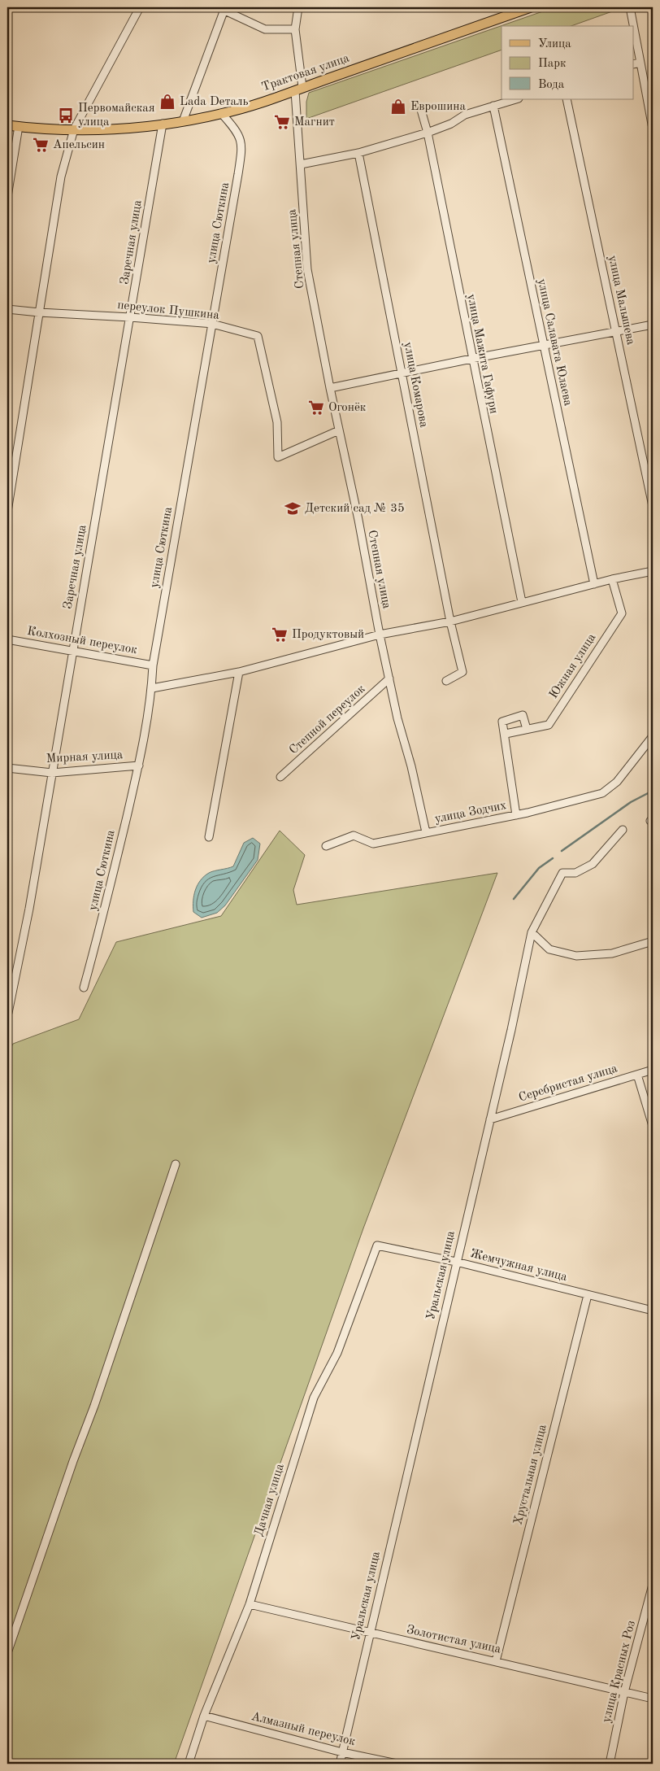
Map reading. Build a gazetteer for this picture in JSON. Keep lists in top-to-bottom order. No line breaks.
{"streets":{"main road":["Трактовая улица"],"street":["улица Сюткина","Заречная улица","Степная улица","улица Малышева","переулок Пушкина","улица Салавата Юлаева","улица Мажита Гафури","улица Комарова","Колхозный переулок","Южная улица","Степной переулок","Мирная улица","улица Зодчих","Серебристая улица","Жемчужная улица","Уральская улица","Хрустальная улица","Дачная улица","Золотистая улица","улица Красных Роз","Алмазный переулок"]},"crossings":[["Трактовая улица","улица Сюткина"],["Трактовая улица","Заречная улица"],["Трактовая улица","Степная улица"],["улица Сюткина","переулок Пушкина"],["улица Сюткина","Колхозный переулок"],["улица Сюткина","Мирная улица"],["Заречная улица","переулок Пушкина"],["Заречная улица","Колхозный переулок"],["Заречная улица","Мирная улица"],["Степная улица","переулок Пушкина"],["Степная улица","Степной переулок"],["Степная улица","улица Зодчих"],["Серебристая улица","Уральская улица"],["Жемчужная улица","Уральская улица"],["Жемчужная улица","Хрустальная улица"],["Жемчужная улица","Дачная улица"],["Уральская улица","Золотистая улица"],["Уральская улица","Алмазный переулок"],["Хрустальная улица","Золотистая улица"],["Дачная улица","Золотистая улица"],["Дачная улица","Алмазный переулок"],["Золотистая улица","улица Красных Роз"]],"places":{"shop":["Lada Dеталь","Еврошина"],"bus stop":["Первомайская улица"],"supermarket":["Магнит","Апельсин","Огонёк","Продуктовый"],"school or university":["Детский сад № 35"]},"legend":["Улица","Парк","Вода"]}
